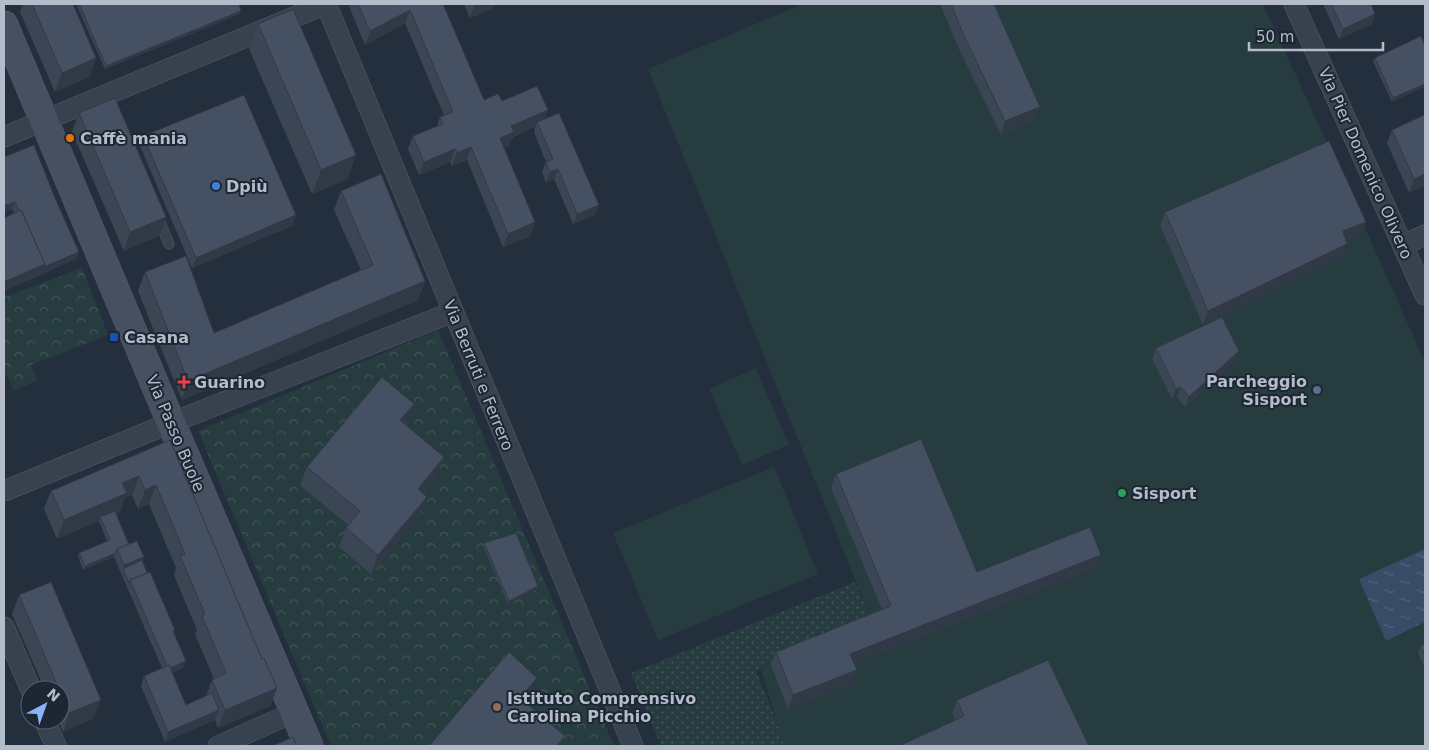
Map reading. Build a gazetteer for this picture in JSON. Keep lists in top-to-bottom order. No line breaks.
{"streets":{"street":["Via Pier Domenico Olivero","Via Berruti e Ferrero","Via Passo Buole"]},"places":{"other":["Caffè mania","Dpiù","Parcheggio Sisport","Sisport","Istituto Comprensivo Carolina Picchio"],"transit":["Casana"],"health":["Guarino"]},"scale_bar":"50 m","north":"top right"}
